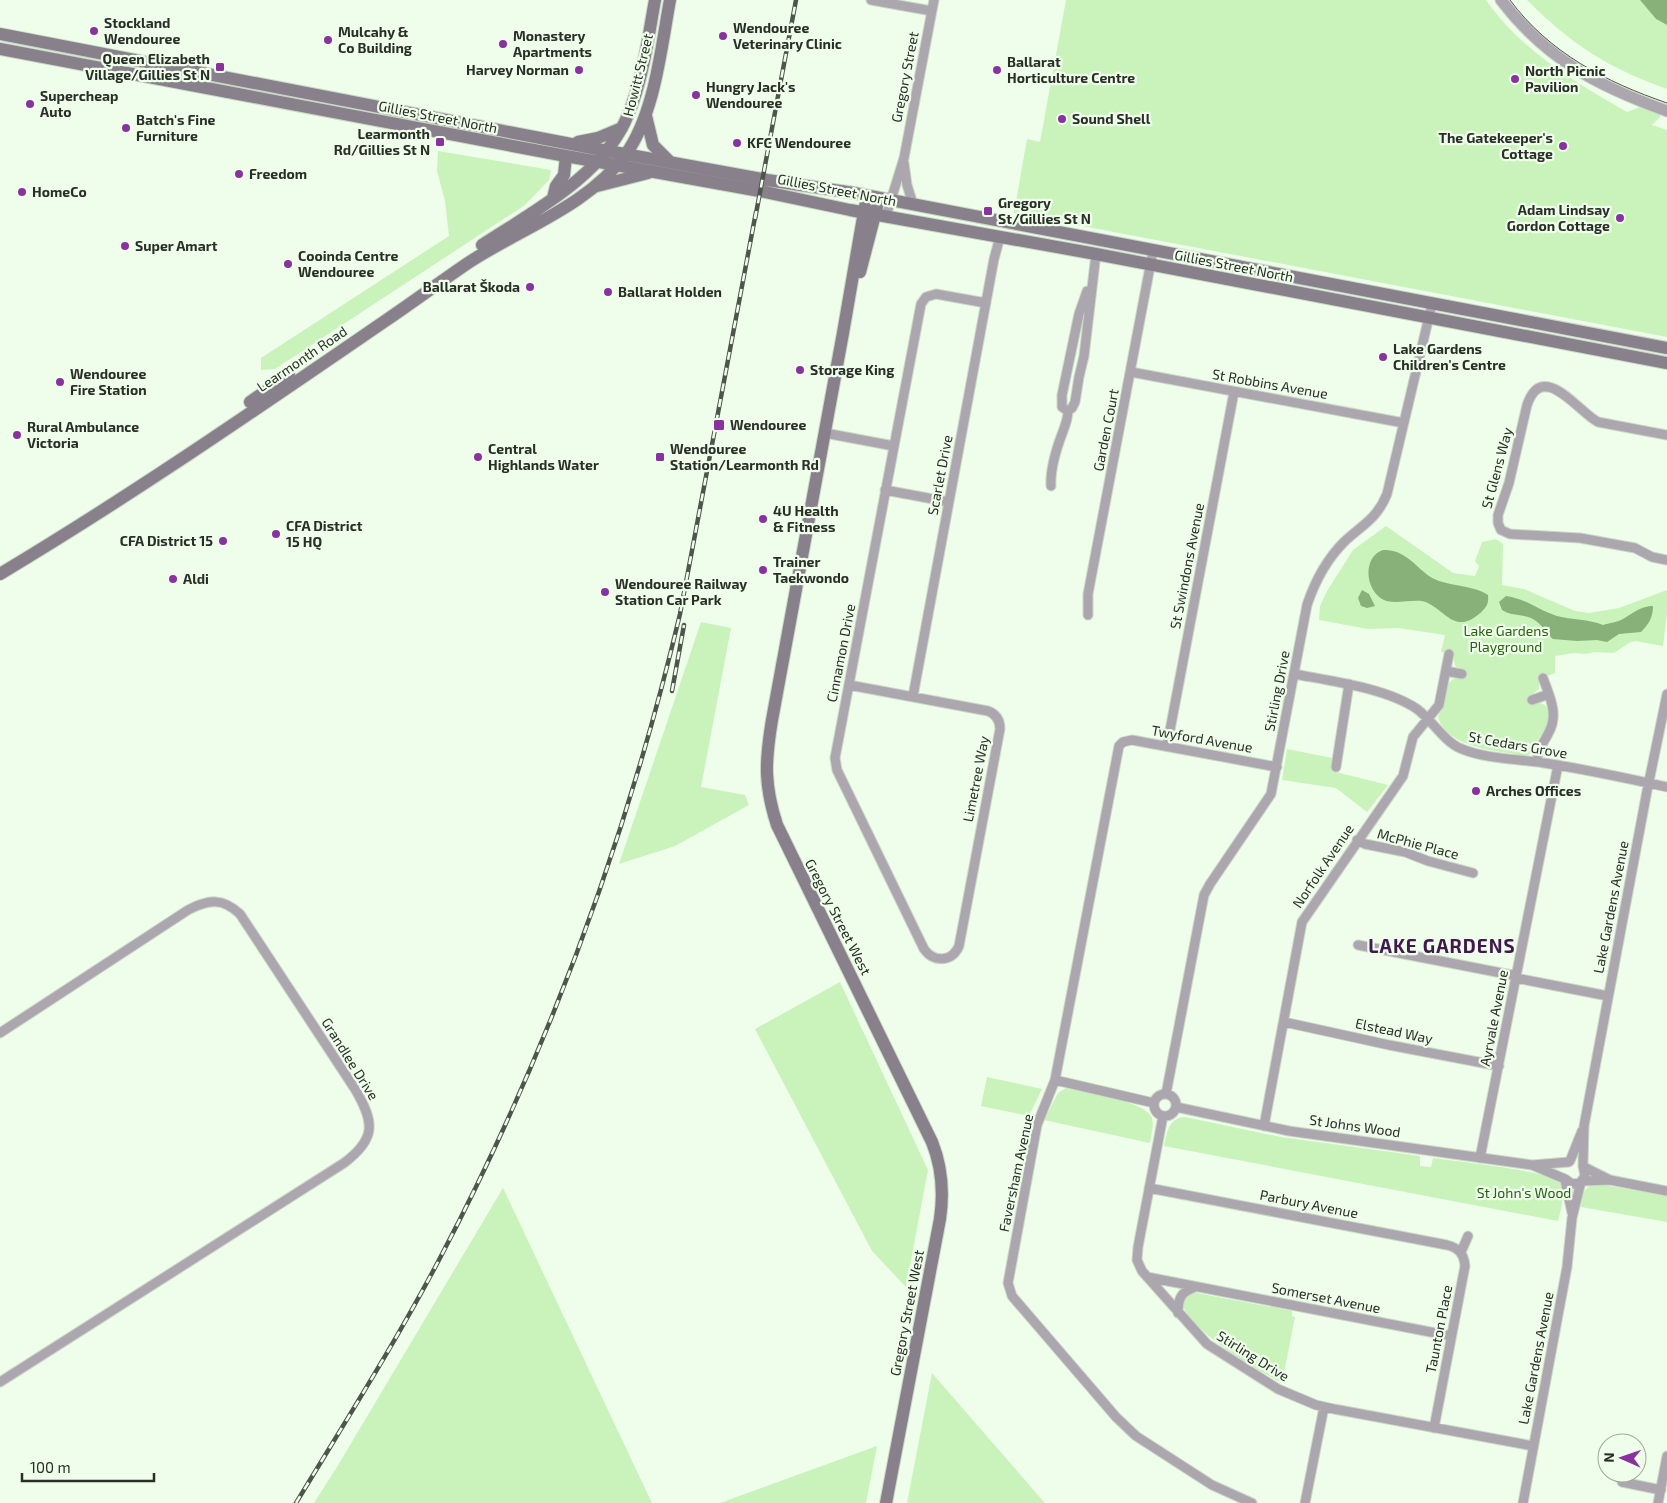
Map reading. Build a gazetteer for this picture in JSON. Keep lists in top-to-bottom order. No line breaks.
{"streets":{"main road":["Howitt Street","Gillies Street North","Learmonth Road","Gregory Street West"],"street":["Gregory Street","St Robbins Avenue","Garden Court","St Glens Way","Scarlet Drive","St Swindons Avenue","Cinnamon Drive","Stirling Drive","Twyford Avenue","St Cedars Grove","Limetree Way","McPhie Place","Norfolk Avenue","Lake Gardens Avenue","Ayrvale Avenue","Elstead Way","Grandlee Drive","St Johns Wood","Faversham Avenue","Parbury Avenue","Somerset Avenue","Taunton Place"]},"crossings":[["Howitt Street","Gillies Street North"],["Howitt Street","Learmonth Road"],["Gregory Street","Gillies Street North"],["Gregory Street","Gregory Street West"],["Gillies Street North","Learmonth Road"],["Gillies Street North","Garden Court"],["Gillies Street North","Scarlet Drive"],["Gillies Street North","Stirling Drive"],["Gillies Street North","Gregory Street West"],["St Robbins Avenue","Garden Court"],["St Robbins Avenue","St Swindons Avenue"],["St Robbins Avenue","Stirling Drive"],["Scarlet Drive","Cinnamon Drive"],["Scarlet Drive","Limetree Way"],["St Swindons Avenue","Twyford Avenue"],["Cinnamon Drive","Limetree Way"],["Stirling Drive","Twyford Avenue"],["Stirling Drive","St Cedars Grove"],["Stirling Drive","Lake Gardens Avenue"],["Stirling Drive","St Johns Wood"],["Stirling Drive","Parbury Avenue"],["Stirling Drive","Somerset Avenue"],["Stirling Drive","Taunton Place"],["Twyford Avenue","Faversham Avenue"],["St Cedars Grove","Norfolk Avenue"],["St Cedars Grove","Lake Gardens Avenue"],["St Cedars Grove","Ayrvale Avenue"],["McPhie Place","Norfolk Avenue"],["Norfolk Avenue","Elstead Way"],["Norfolk Avenue","St Johns Wood"],["Lake Gardens Avenue","St Johns Wood"],["Ayrvale Avenue","Elstead Way"],["Ayrvale Avenue","St Johns Wood"],["Parbury Avenue","Taunton Place"],["Somerset Avenue","Taunton Place"]],"districts":["LAKE GARDENS"],"parks":["Lake Gardens Playground","St John's Wood"],"places":{"other":["Stockland Wendouree","Wendouree Veterinary Clinic","Mulcahy & Co Building","Monastery Apartments","Harvey Norman","Ballarat Horticulture Centre","North Picnic Pavilion","Hungry Jack's Wendouree","Supercheap Auto","Sound Shell","Batch's Fine Furniture","KFC Wendouree","The Gatekeeper's Cottage","Freedom","HomeCo","Adam Lindsay Gordon Cottage","Super Amart","Cooinda Centre Wendouree","Ballarat Škoda","Ballarat Holden","Lake Gardens Children's Centre","Storage King","Wendouree Fire Station","Rural Ambulance Victoria","Central Highlands Water","4U Health & Fitness","CFA District 15 HQ","CFA District 15","Trainer Taekwondo","Aldi","Wendouree Railway Station Car Park","Arches Offices"],"transit":["Queen Elizabeth Village/Gillies St N","Learmonth Rd/Gillies St N","Gregory St/Gillies St N","Wendouree","Wendouree Station/Learmonth Rd"]},"scale_bar":"100 m","north":"left"}
